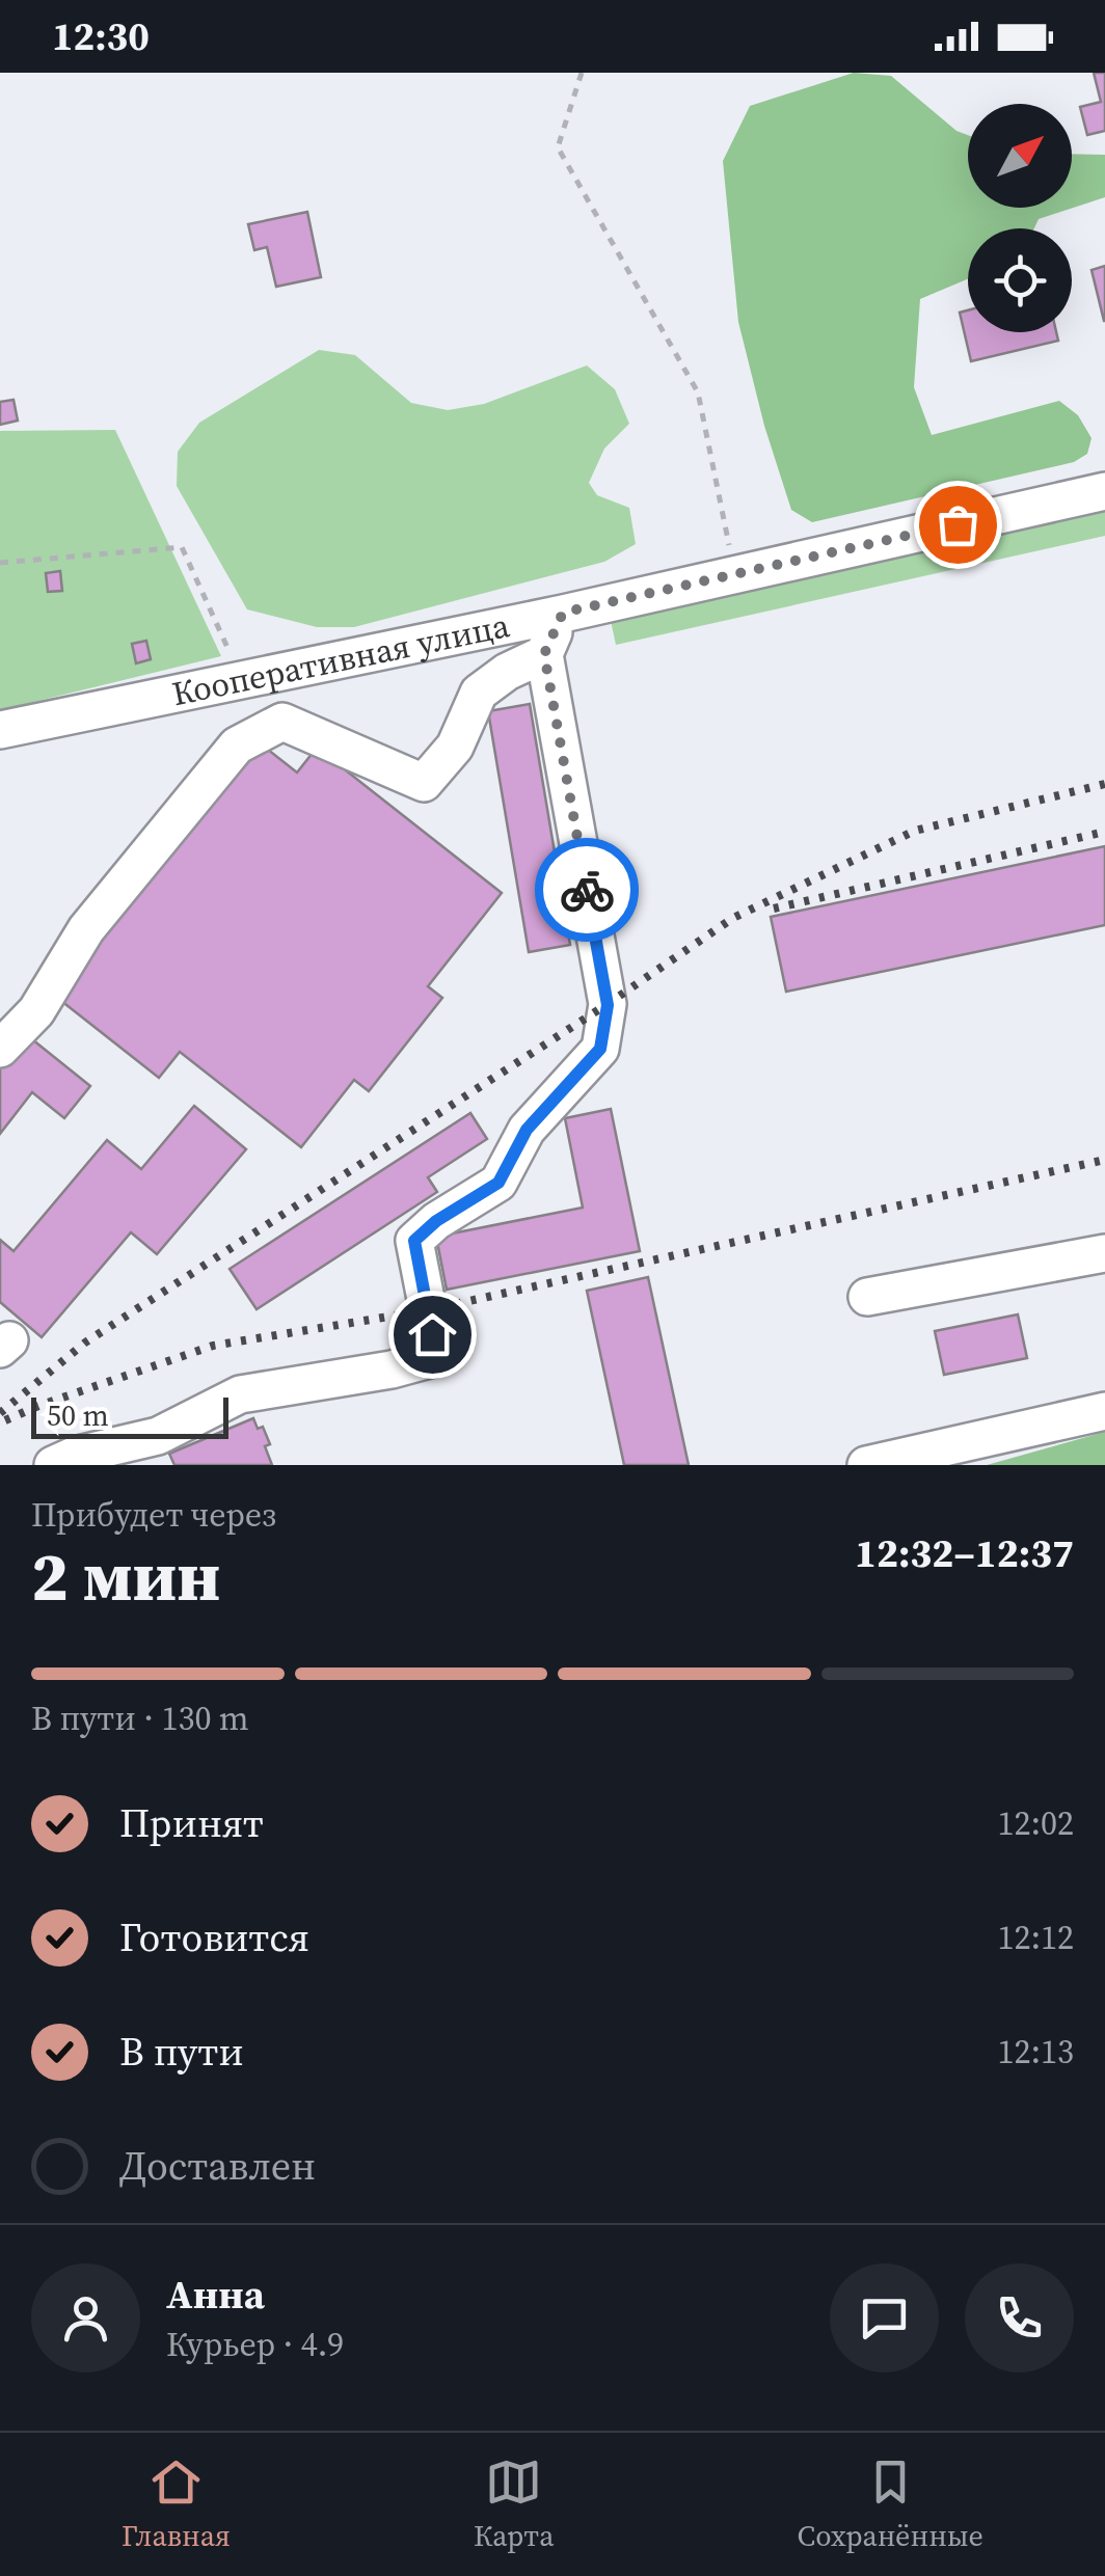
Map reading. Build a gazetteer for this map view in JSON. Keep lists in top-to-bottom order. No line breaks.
{"streets":{"street":["Кооперативная улица"]},"scale_bar":"50 m","north":"top right","page":{"status":"12:30","scale":"50 m","heading":["2 мин","Прибудет через","12:32–12:37"],"panel":["Анна","Курьер · 4.9"],"bar":"В пути · 130 m","list":[["Принят","12:02"],["Готовится","12:12"],["В пути","12:13"],"Доставлен"],"tabs":["Главная","Карта","Сохранённые"]}}
